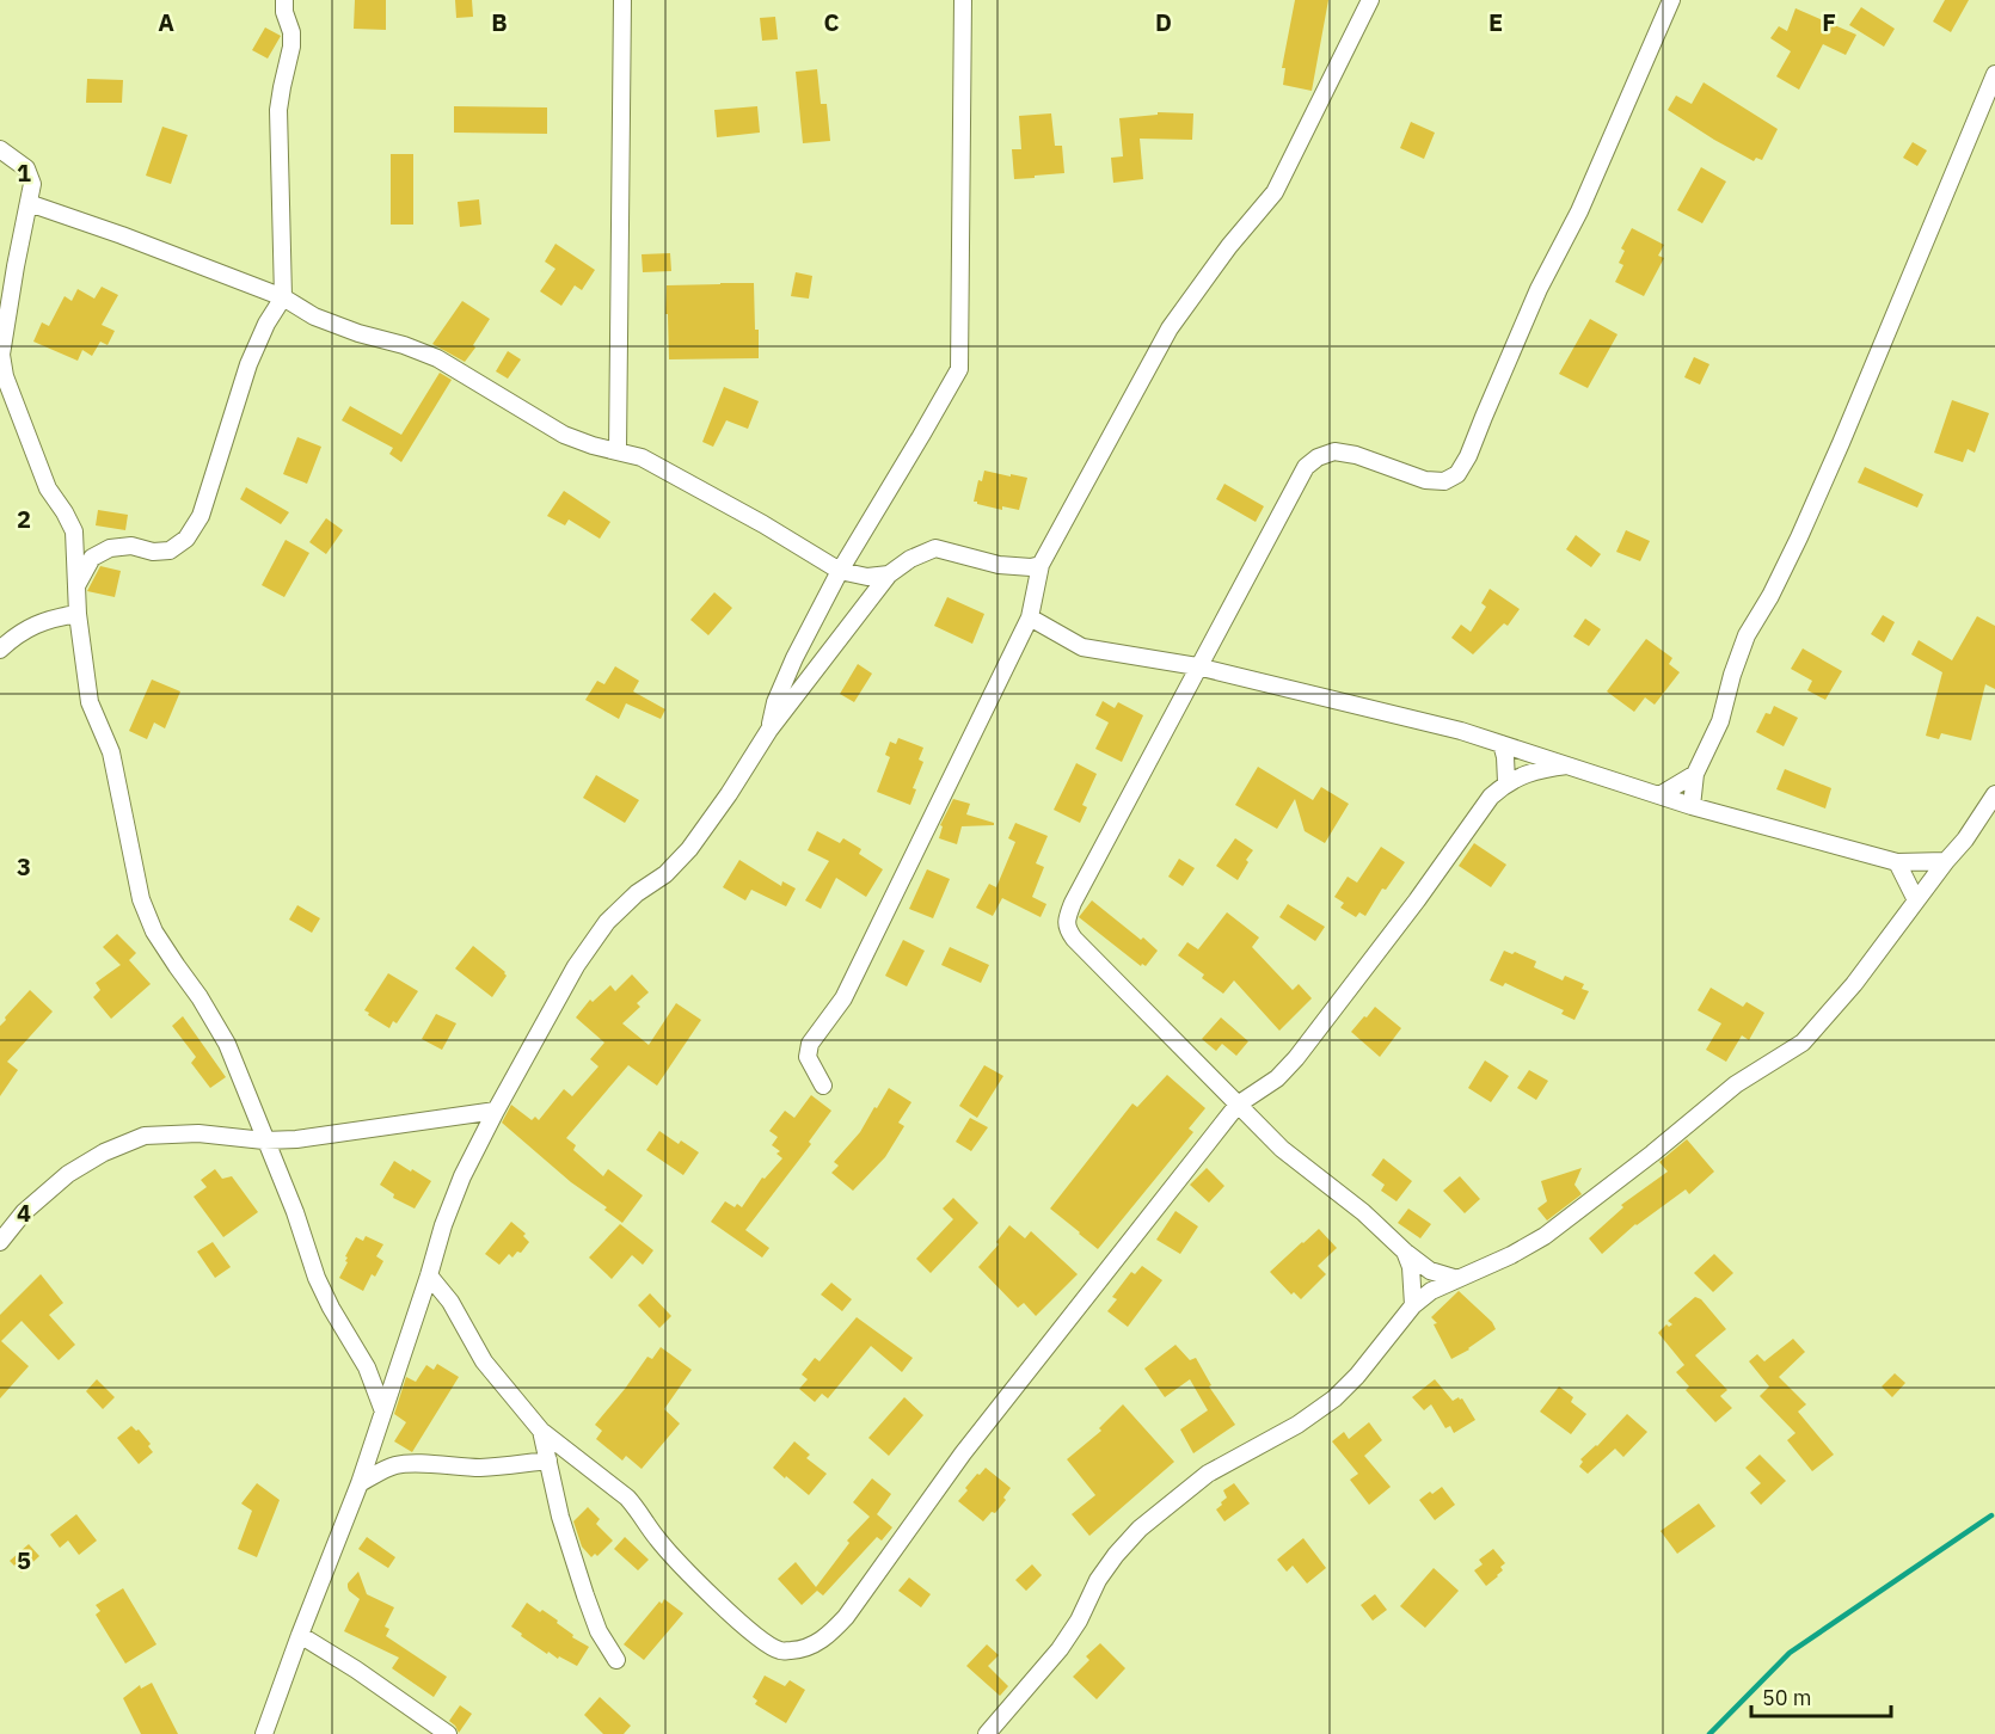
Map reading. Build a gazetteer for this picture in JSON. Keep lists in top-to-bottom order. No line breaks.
{"scale_bar":"50 m","grid":{"columns":["A","B","C","D","E","F"],"rows":["1","2","3","4","5"]}}
